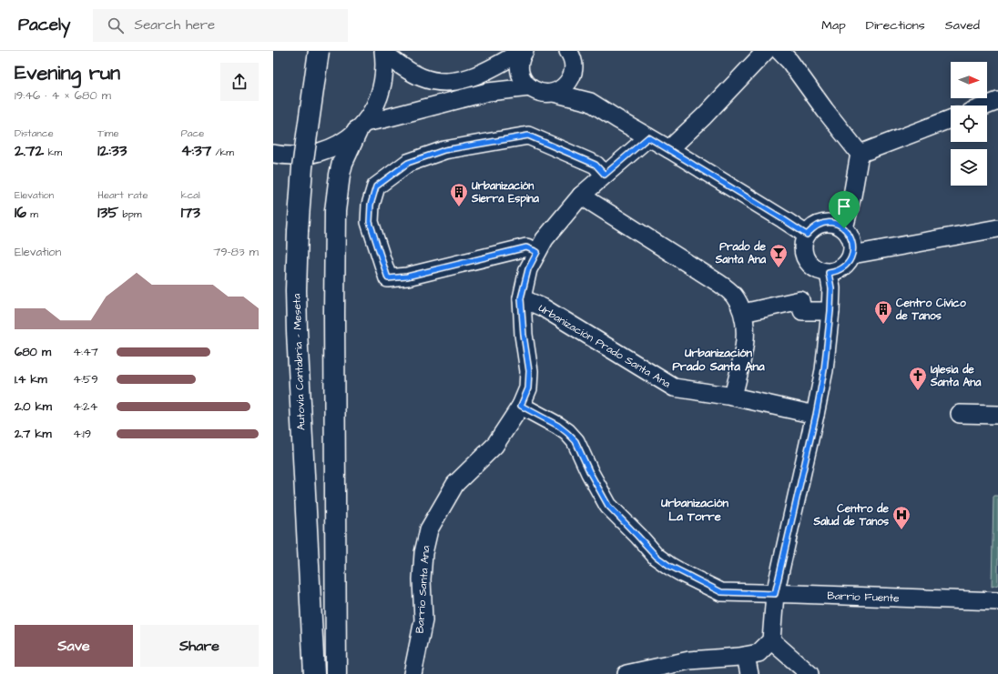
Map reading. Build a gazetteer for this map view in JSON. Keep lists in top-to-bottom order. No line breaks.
{"streets":{"highway":["Autovía Cantabria - Meseta"],"street":["Urbanización Prado Santa Ana","Barrio Santa Ana","Barrio Fuente"]},"crossings":[["Urbanización Prado Santa Ana","Barrio Santa Ana"],["Barrio Santa Ana","Barrio Fuente"]],"districts":["Urbanización Prado Santa Ana","Urbanización La Torre"],"places":{"building":["Urbanización Sierra Espina","Centro Cívico de Tanos"],"bar":["Prado de Santa Ana"],"church":["Iglesia de Santa Ana"],"hospital":["Centro de Salud de Tanos"]},"north":"right","page":{"header":"Pacely","search":"Search here","nav":["Map","Directions","Saved"],"heading":["Evening run","19:46 · 4 × 680 m"],"stats":[["Distance","2.72 km"],["Time","12:33"],["Pace","4:37 /km"],["Elevation","16 m"],["Heart rate","135 bpm"],["kcal","173"]],"chart":["Elevation","79–83 m"],"list":[{"name":"680 m","note":"4:47"},{"name":"1.4 km","note":"4:59"},{"name":"2.0 km","note":"4:24"},{"name":"2.7 km","note":"4:19"}],"buttons":["Save","Share"]}}
